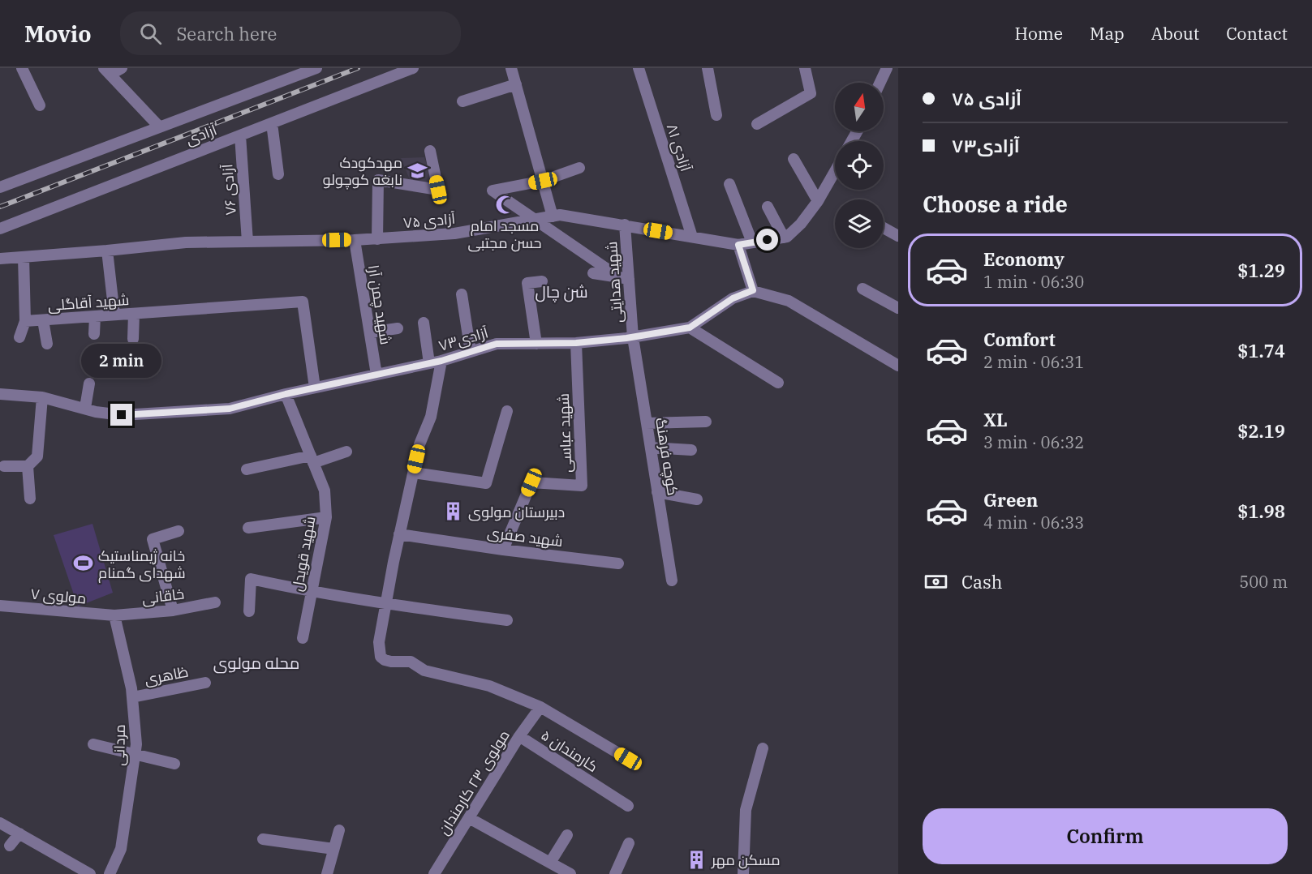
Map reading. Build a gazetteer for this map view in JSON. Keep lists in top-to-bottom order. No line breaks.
{"streets":{"street":["آزادی","آزادی ۸۱","آزادی ۷۶","آزادی ۷۵","شهید هدایتی","شهید آقاگلی","شهید چمن آرا","آزادی۷۳","شهید عباسی","کوچه فرهنگ","شهید صفری","شهید قویدل","مولوی ۷","خاقانی","ظاهری","مردانی","کارمندان ۵","مولوی ۲۳ کارمندان"]},"crossings":[["آزادی","آزادی ۷۶"],["آزادی ۸۱","آزادی ۷۵"],["آزادی ۷۶","آزادی ۷۵"],["آزادی ۷۵","شهید هدایتی"],["آزادی ۷۵","شهید چمن آرا"],["شهید هدایتی","آزادی۷۳"],["شهید هدایتی","کوچه فرهنگ"],["شهید آقاگلی","آزادی۷۳"],["شهید چمن آرا","آزادی۷۳"],["آزادی۷۳","شهید عباسی"],["آزادی۷۳","کوچه فرهنگ"],["آزادی۷۳","شهید قویدل"],["شهید عباسی","شهید صفری"],["مولوی ۷","خاقانی"],["مولوی ۷","مردانی"],["خاقانی","مردانی"],["ظاهری","مردانی"],["کارمندان ۵","مولوی ۲۳ کارمندان"]],"districts":["شن چال","محله مولوی"],"places":{"school or university":["مهدکودک نابغه کوچولو"],"mosque":["مسجد امام حسن مجتبی"],"building":["دبیرستان مولوی","مسکن مهر"],"sports":["خانه ژیمناستیک شهدای گمنام"]},"north":"top","page":{"header":"Movio","search":"Search here","nav":["Home","Map","About","Contact"],"banner":["آزادی ۷۵","آزادی۷۳"],"heading":"Choose a ride","list":[{"name":"Economy","note":"1 min · 06:30","value":"$1.29"},{"name":"Comfort","note":"2 min · 06:31","value":"$1.74"},{"name":"XL","note":"3 min · 06:32","value":"$2.19"},{"name":"Green","note":"4 min · 06:33","value":"$1.98"}],"bubble":"2 min","pay":["Cash","500 m"],"buttons":"Confirm"}}
